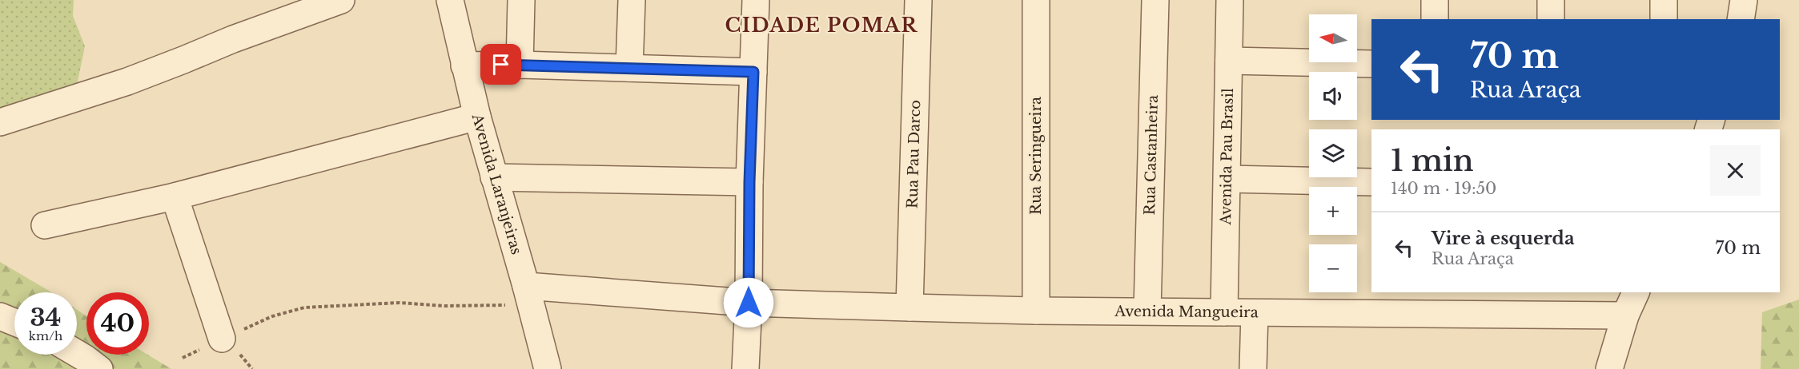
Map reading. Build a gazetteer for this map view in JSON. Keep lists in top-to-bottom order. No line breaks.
{"streets":{"street":["Rua Pau Darco","Rua Seringueira","Rua Castanheira","Avenida Pau Brasil","Avenida Laranjeiras","Avenida Mangueira"]},"crossings":[["Rua Pau Darco","Avenida Mangueira"],["Rua Seringueira","Avenida Mangueira"],["Rua Castanheira","Avenida Mangueira"],["Avenida Pau Brasil","Avenida Mangueira"],["Avenida Laranjeiras","Avenida Mangueira"]],"districts":["CIDADE POMAR"],"north":"left","page":{"map_buttons":["+","−"],"turn":["70 m","Rua Araça"],"heading":["1 min","140 m · 19:50"],"list":[{"name":"Vire à esquerda","note":"Rua Araça","value":"70 m"}],"speed":"34 km/h","limit":"40"}}
